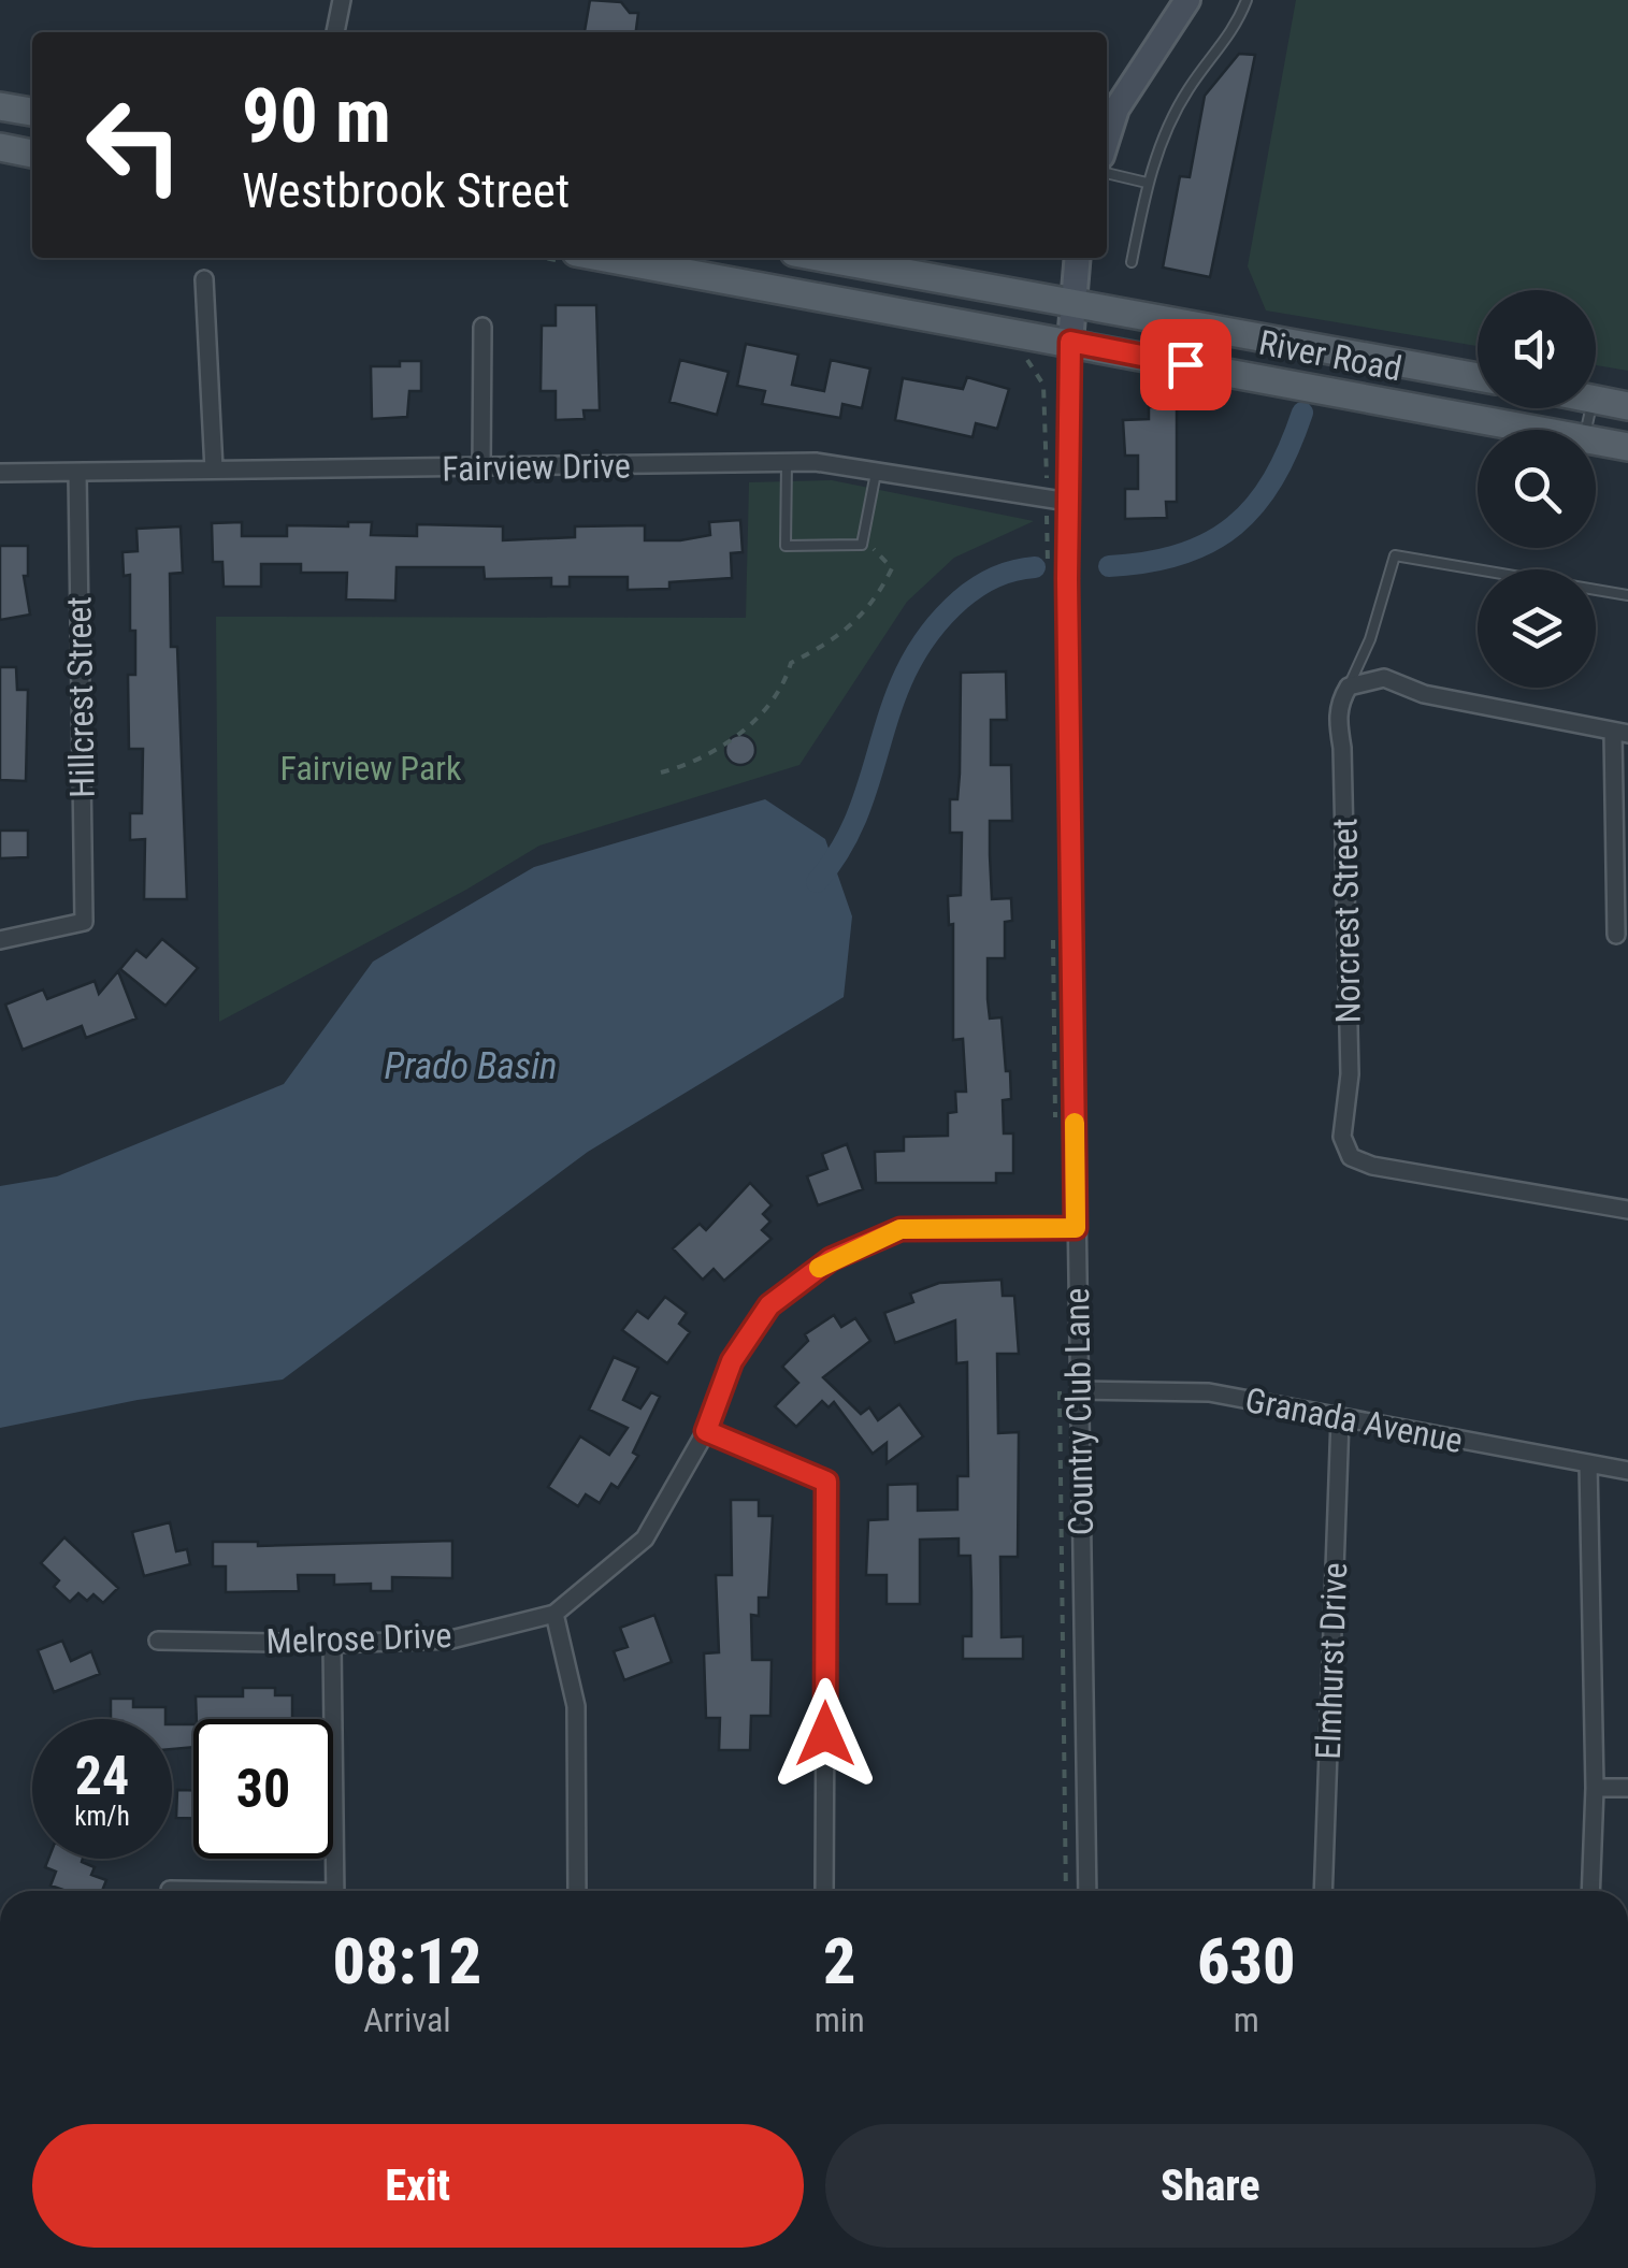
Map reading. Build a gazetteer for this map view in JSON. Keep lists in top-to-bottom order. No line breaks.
{"streets":{"main road":["River Road"],"street":["Fairview Drive","Hillcrest Street","Norcrest Street","Country Club Lane","Granada Avenue","Melrose Drive","Elmhurst Drive"]},"crossings":[["River Road","Country Club Lane"],["Fairview Drive","Hillcrest Street"],["Fairview Drive","Country Club Lane"],["Country Club Lane","Granada Avenue"],["Country Club Lane","Melrose Drive"],["Granada Avenue","Elmhurst Drive"]],"water":["Prado Basin"],"parks":["Fairview Park"],"page":{"turn":["90 m","Westbrook Street"],"speed":"24 km/h","limit":"30","eta":["08:12","Arrival","2","min","630","m"],"buttons":["Exit","Share"]}}
